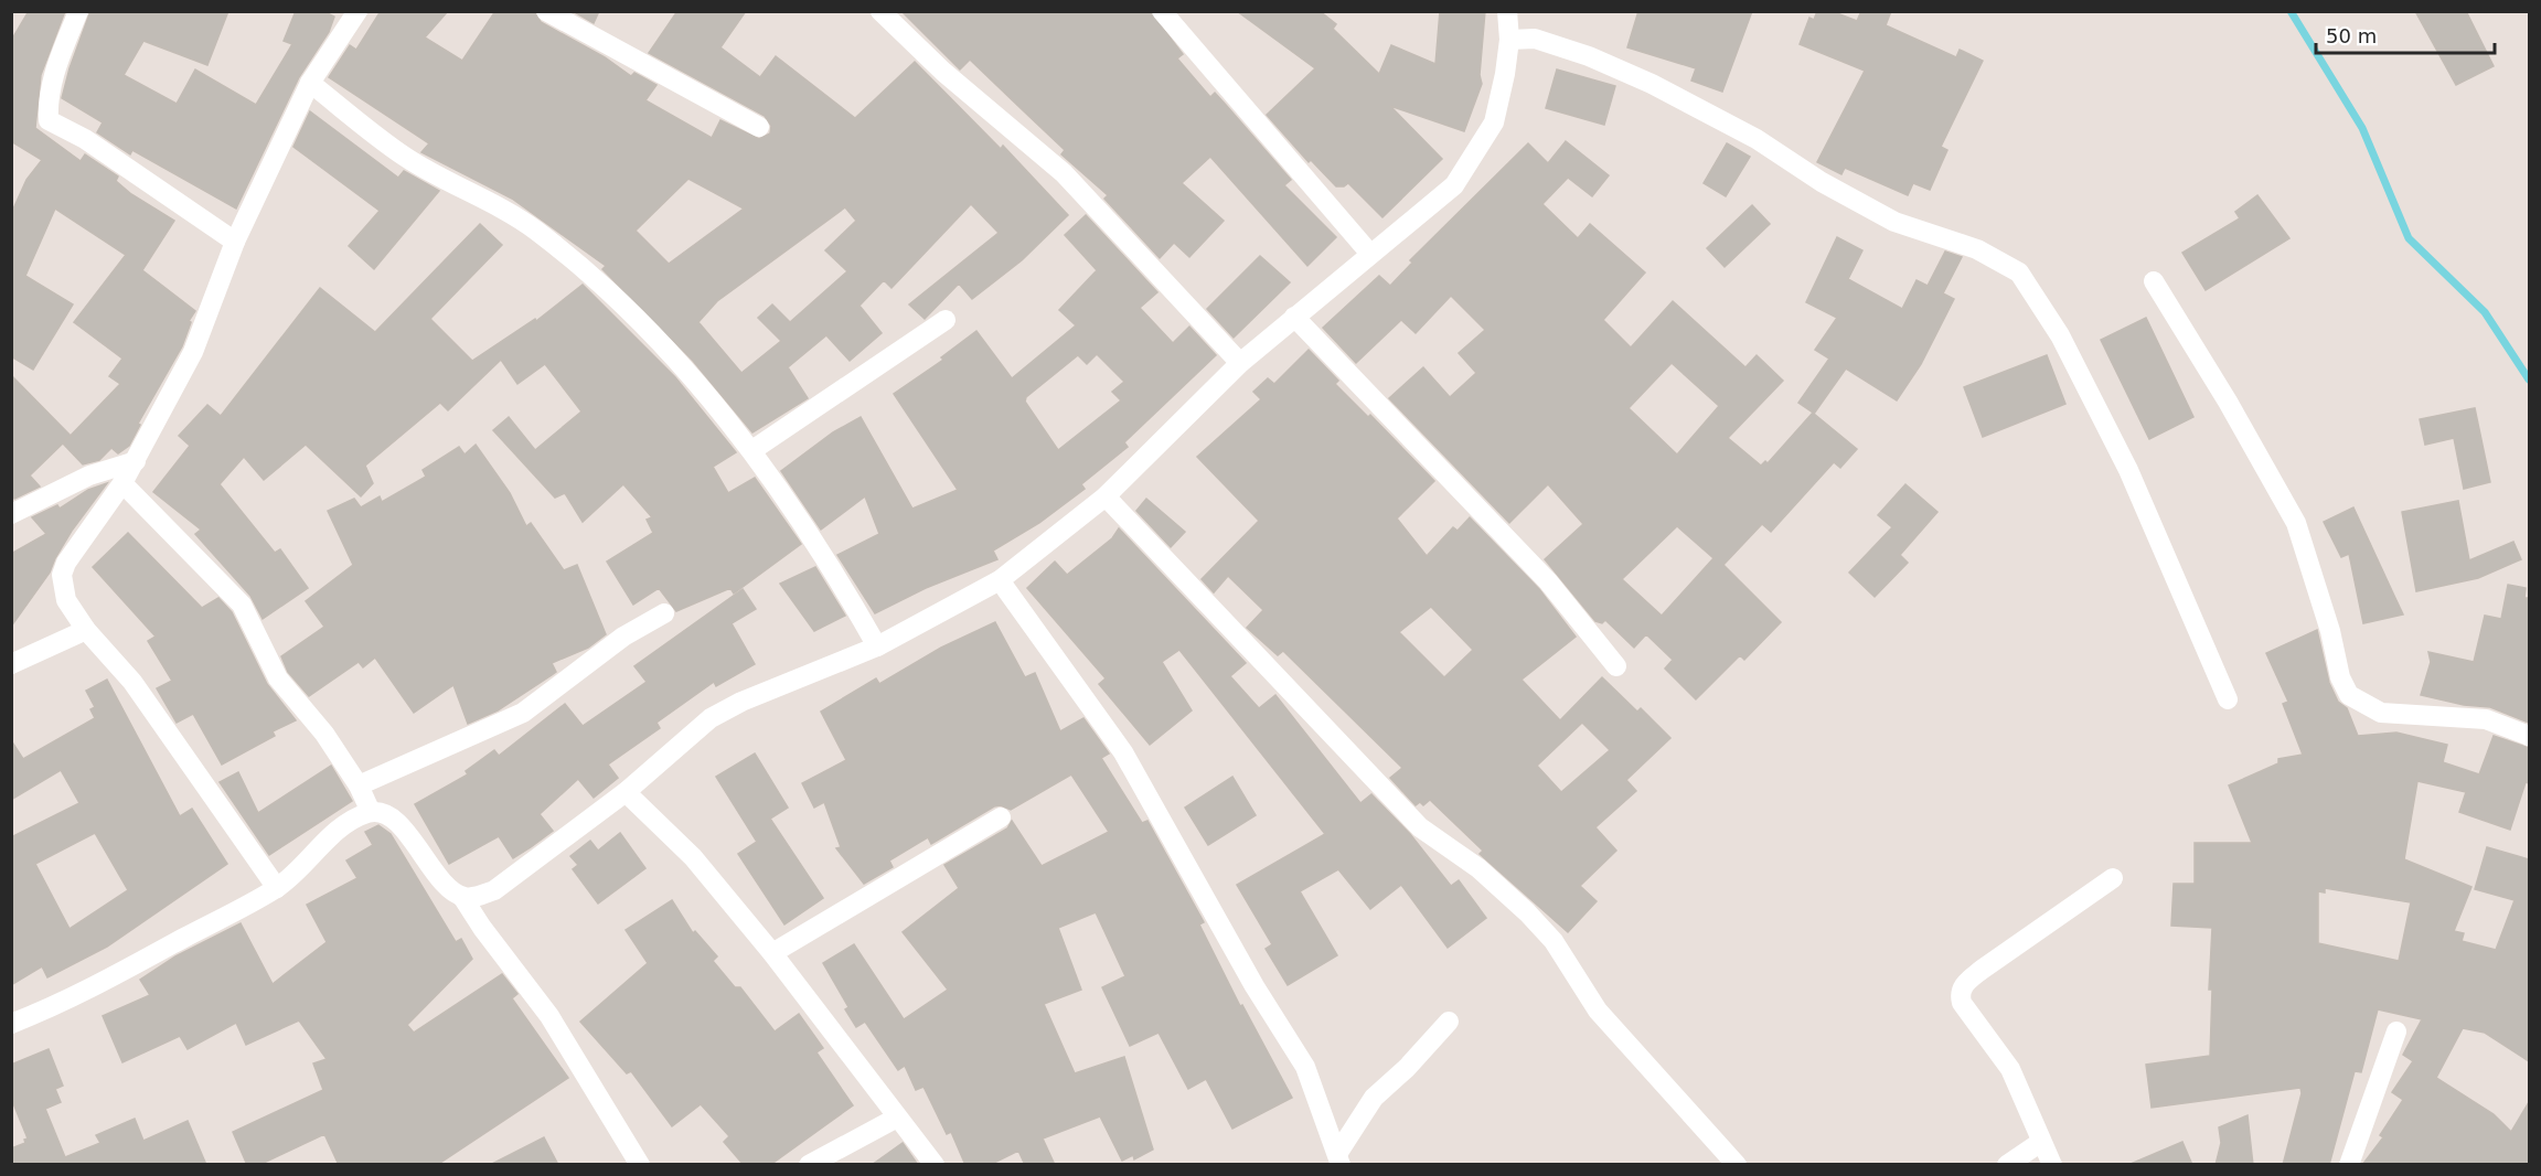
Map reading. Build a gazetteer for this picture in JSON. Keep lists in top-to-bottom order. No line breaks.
{"scale_bar":"50 m"}
